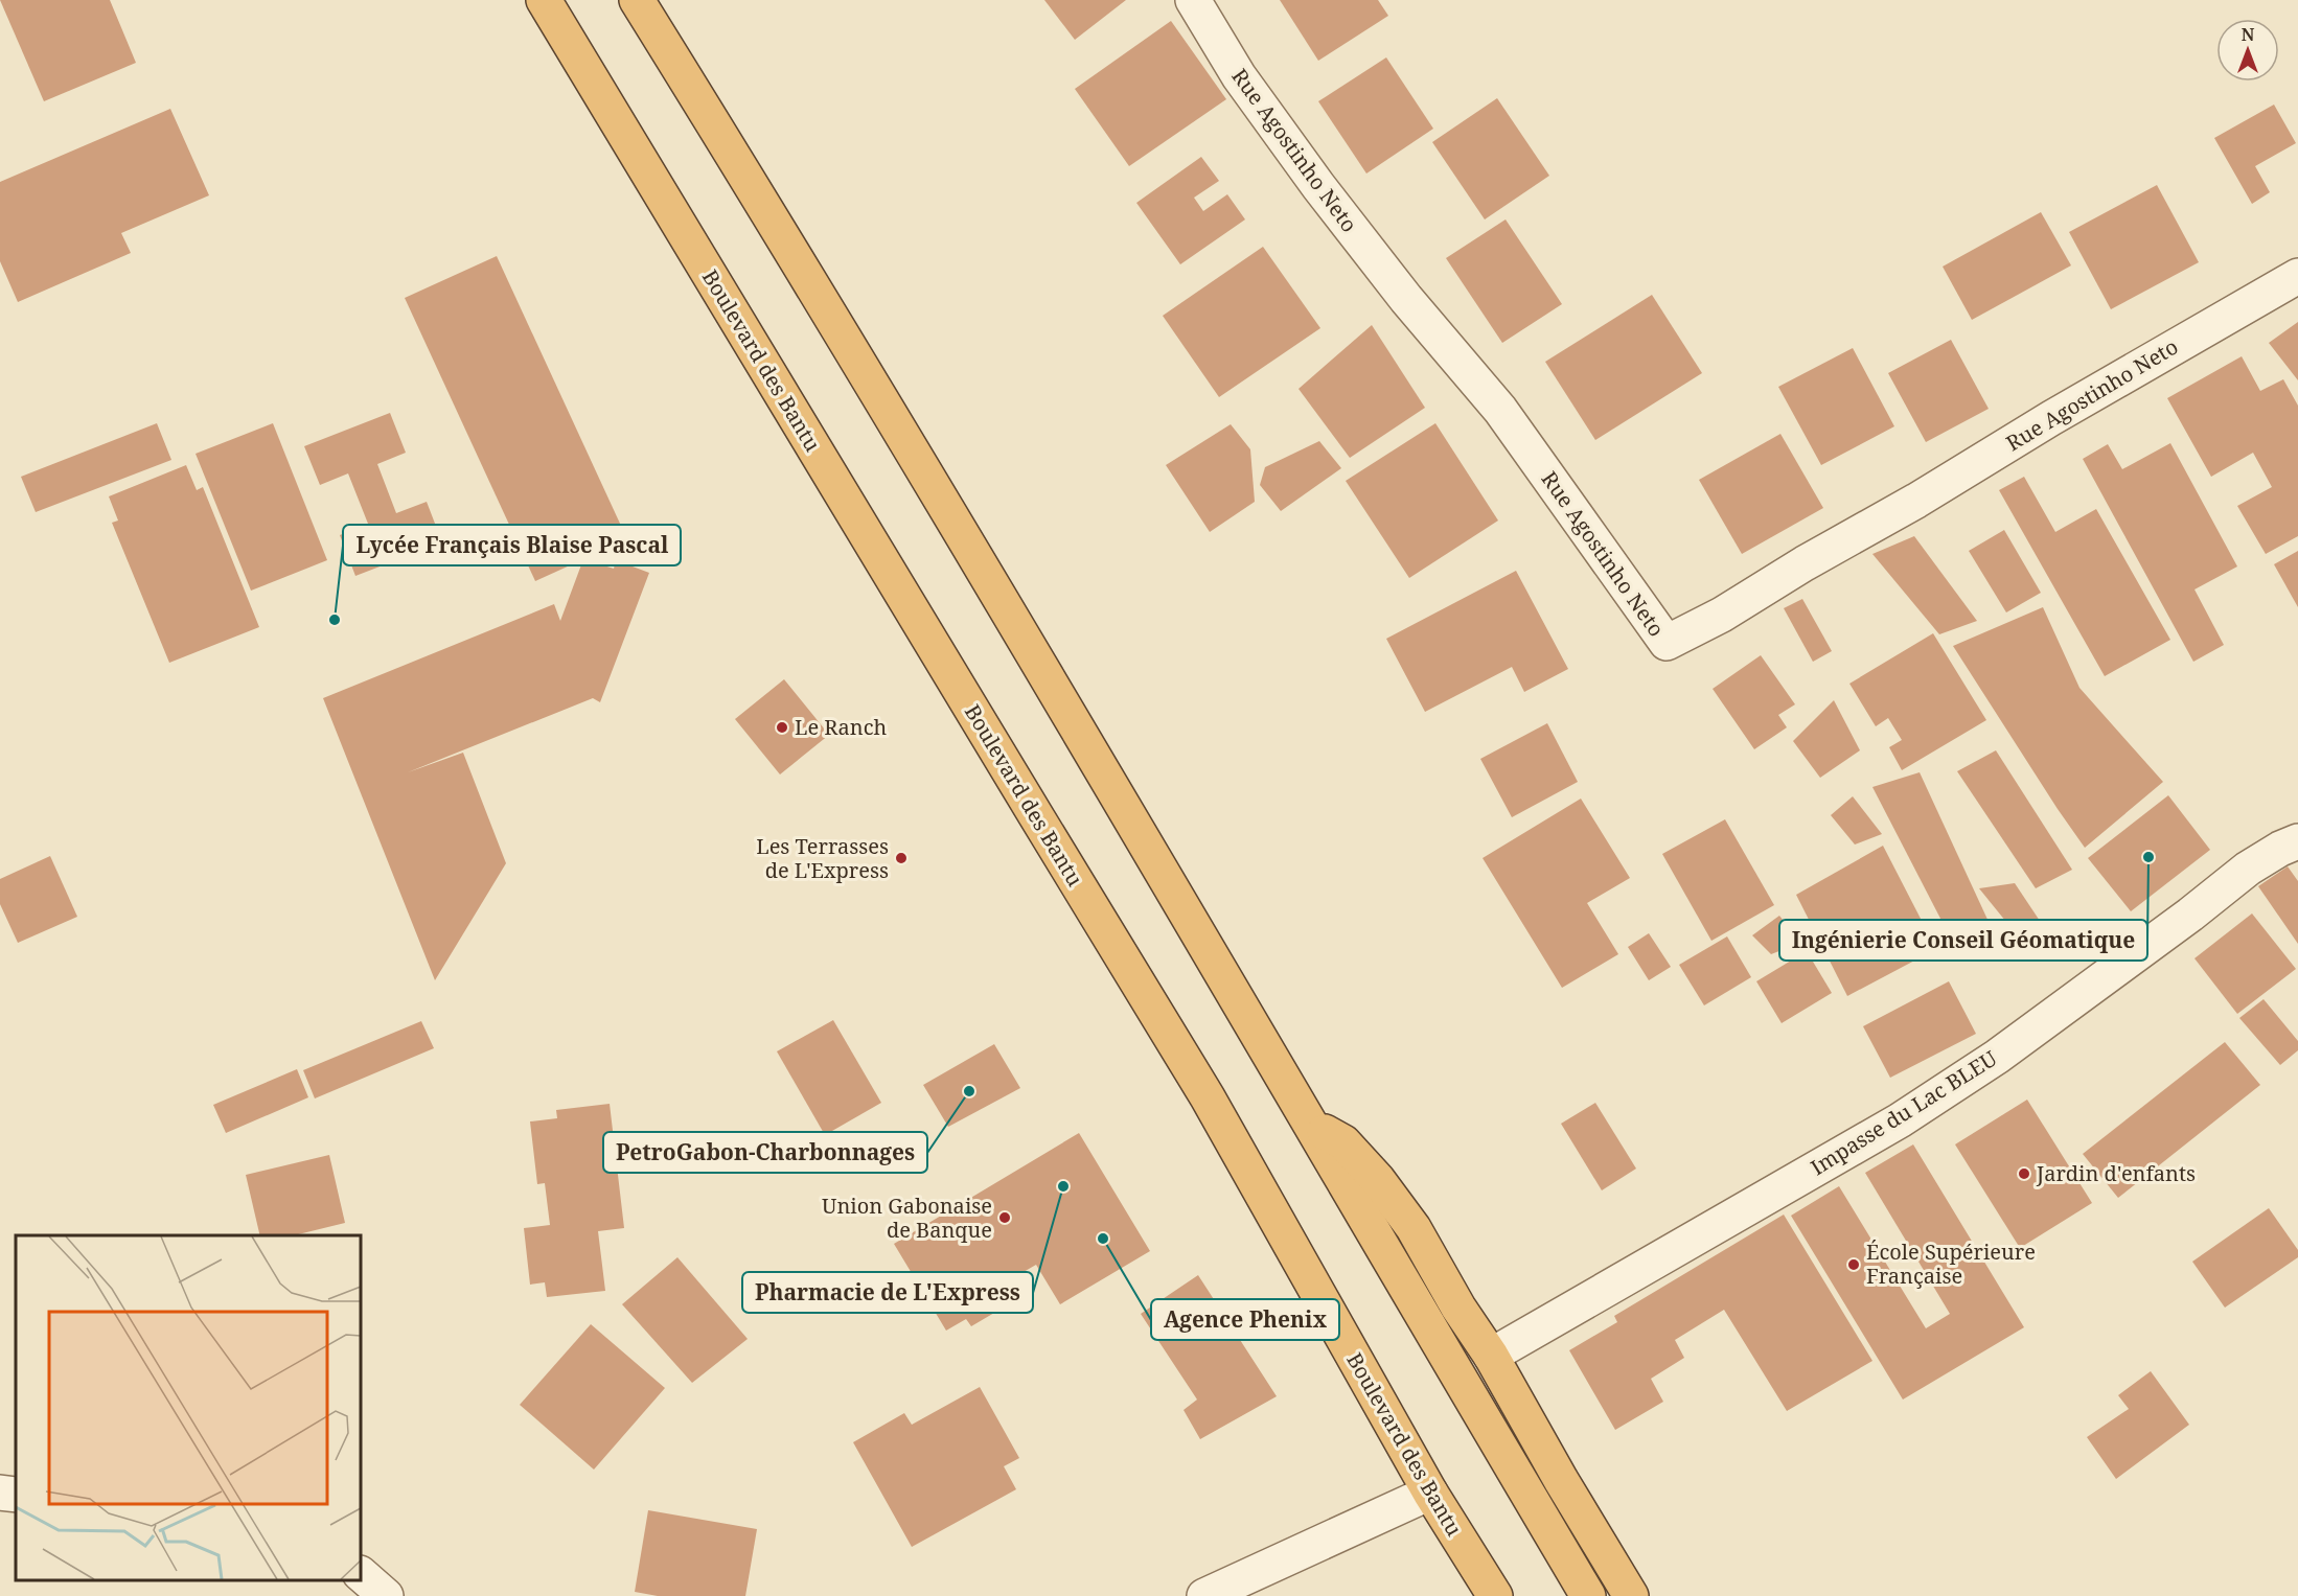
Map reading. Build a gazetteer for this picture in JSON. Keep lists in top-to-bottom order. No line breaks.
{"streets":{"highway":["Boulevard des Bantu"],"street":["Rue Agostinho Neto","Impasse du Lac BLEU"]},"places":["Lycée Français Blaise Pascal","Le Ranch","Ingénierie Conseil Géomatique","Les Terrasses de L'Express","PetroGabon-Charbonnages","Jardin d'enfants","Pharmacie de L'Express","Union Gabonaise de Banque","Agence Phenix","École Supérieure Française"],"north":"top"}
